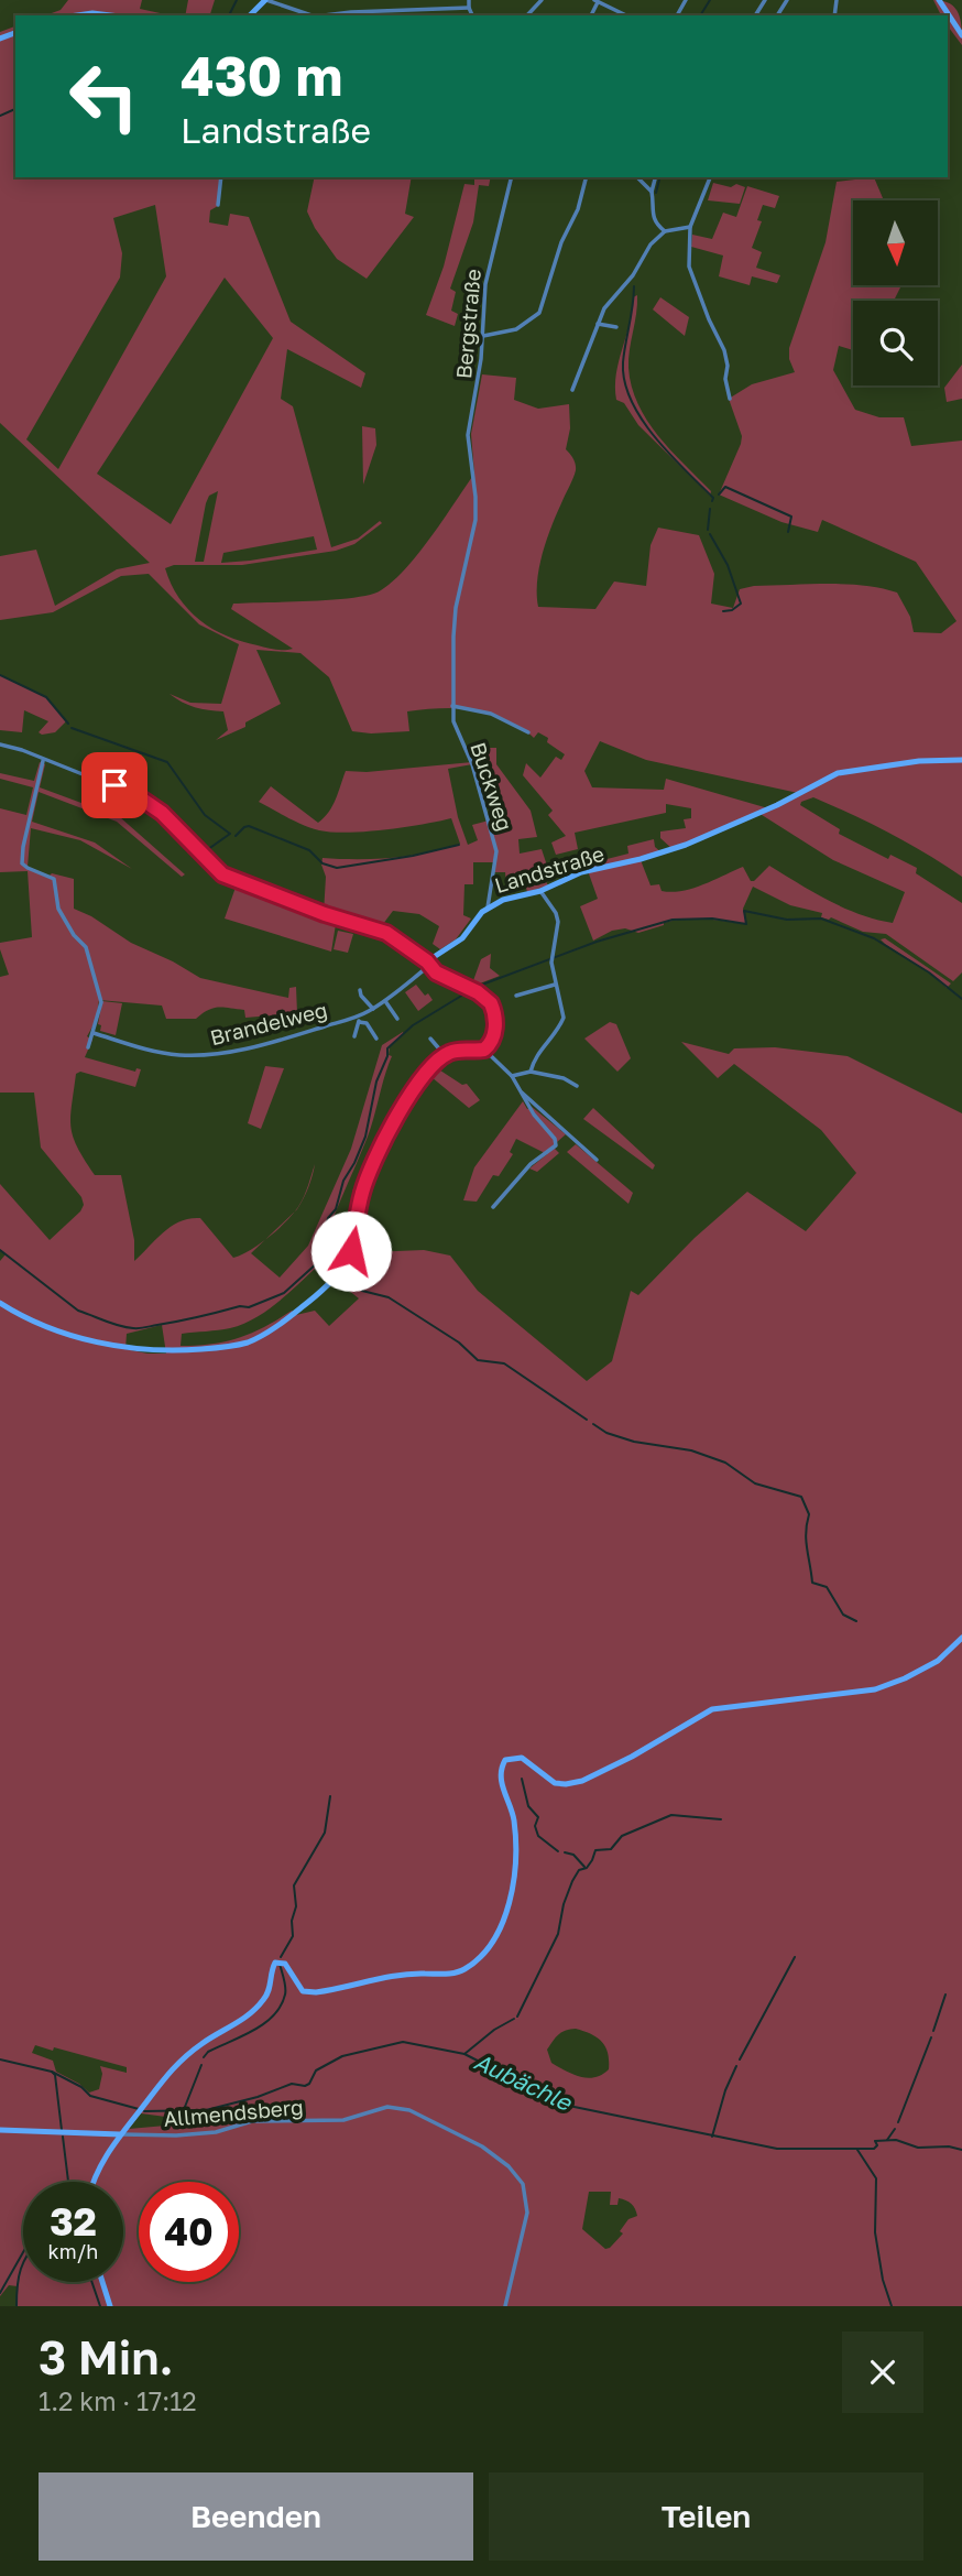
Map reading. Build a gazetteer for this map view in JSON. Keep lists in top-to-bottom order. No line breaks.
{"streets":{"street":["Bergstraße","Buckweg","Landstraße","Brandelweg","Allmendsberg"]},"crossings":[["Bergstraße","Buckweg"],["Buckweg","Landstraße"],["Landstraße","Brandelweg"]],"water":["Aubächle"],"north":"bottom","page":{"turn":["430 m","Landstraße"],"speed":"32 km/h","limit":"40","heading":["3 Min.","1.2 km · 17:12"],"buttons":["Beenden","Teilen"]}}
